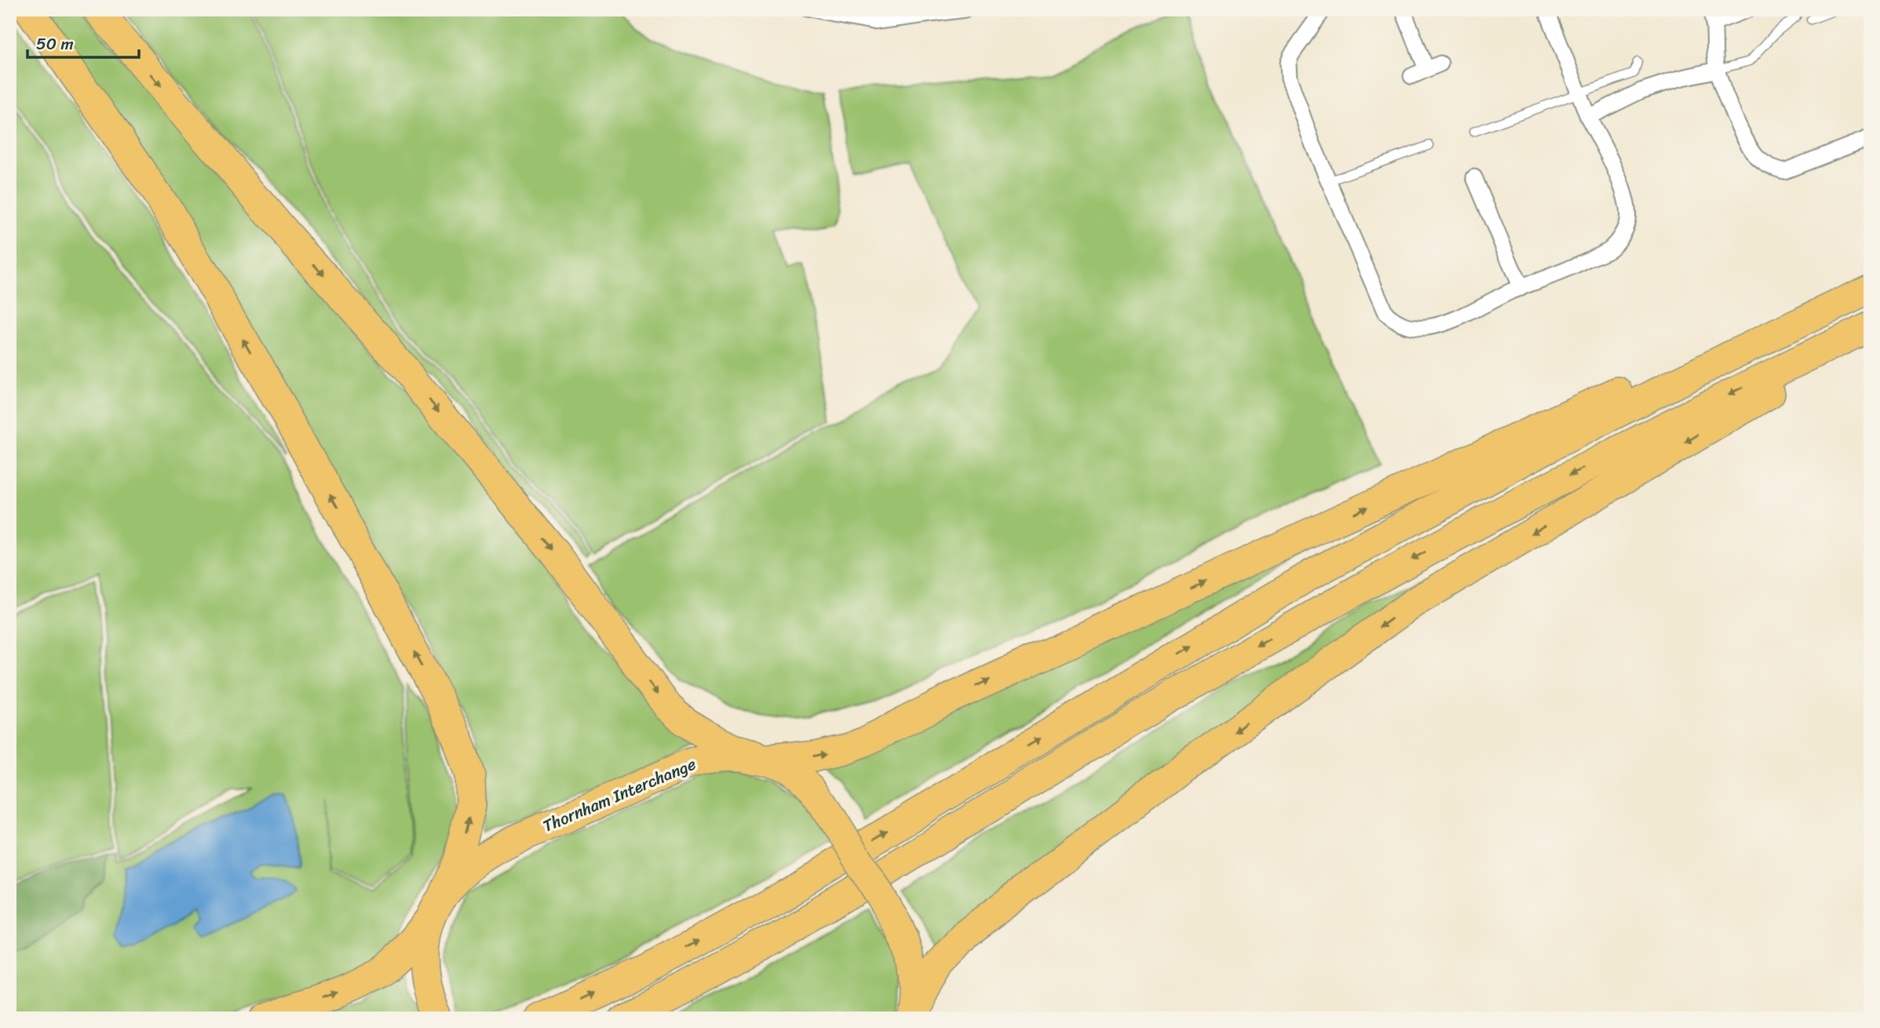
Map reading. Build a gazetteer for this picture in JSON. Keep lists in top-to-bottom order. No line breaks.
{"streets":{"highway":["Thornham Interchange"]},"scale_bar":"50 m"}
